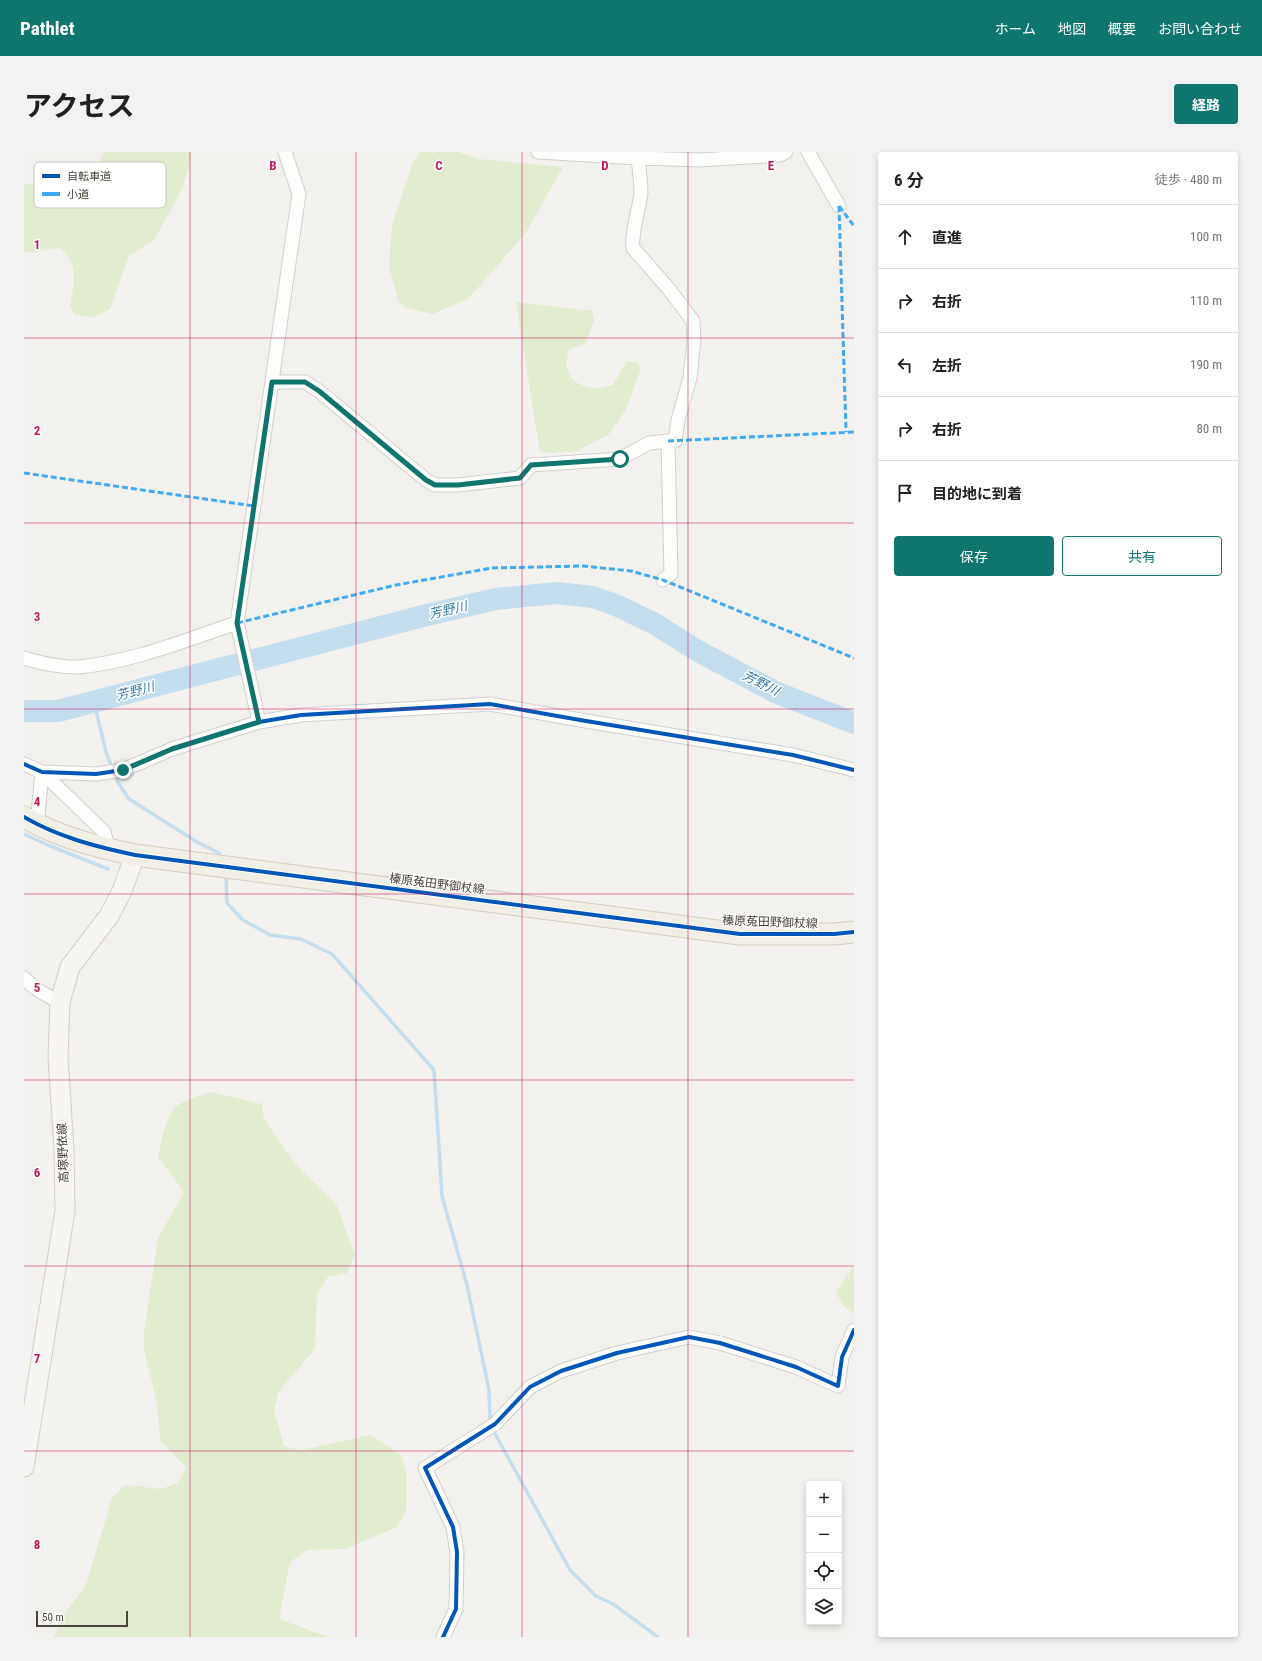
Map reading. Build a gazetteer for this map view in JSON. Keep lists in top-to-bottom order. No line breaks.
{"streets":{"main road":["榛原菟田野御杖線","高塚野依線"]},"crossings":[["榛原菟田野御杖線","高塚野依線"]],"water":["芳野川"],"legend":["自転車道","小道"],"scale_bar":"50 m","page":{"header":"Pathlet","nav":["ホーム","地図","概要","お問い合わせ"],"title":"アクセス","buttons":["経路",["保存","共有"]],"heading":["6 分","徒歩 · 480 m"],"list":[["直進","100 m"],["右折","110 m"],["左折","190 m"],["右折","80 m"],"目的地に到着"],"map_buttons":["+","−"],"scale":"50 m"},"grid":{"columns":["B","C","D","E"],"rows":["1","2","3","4","5","6","7","8"]}}
